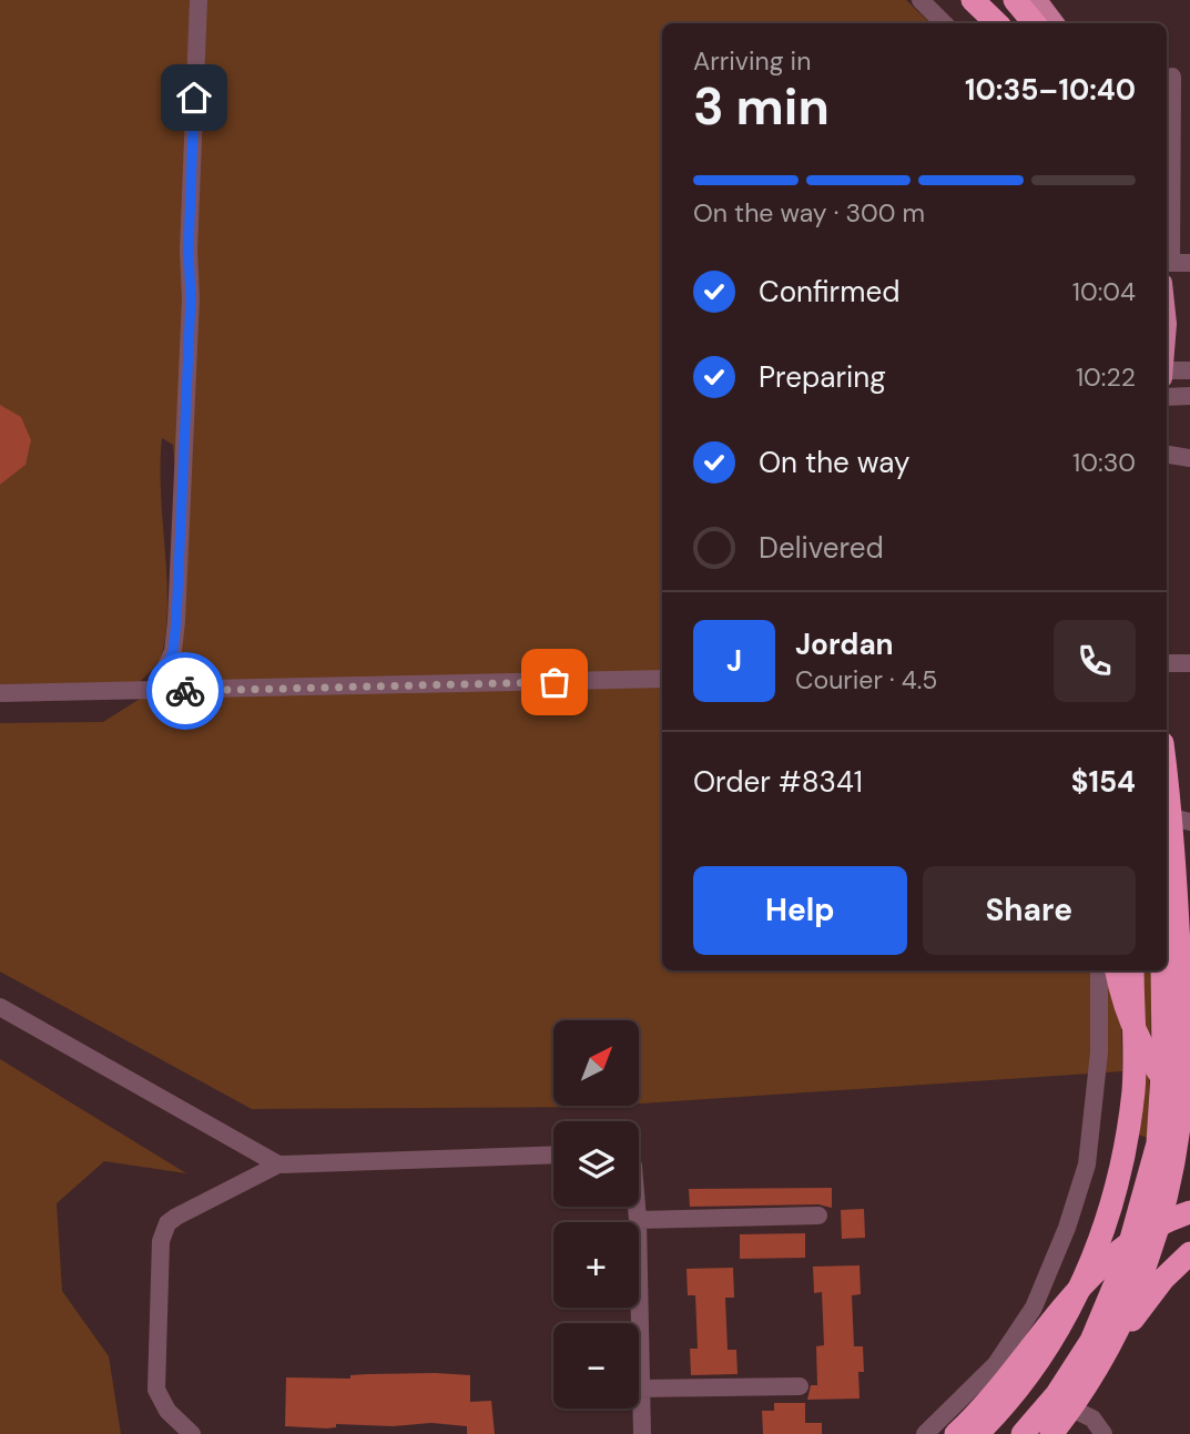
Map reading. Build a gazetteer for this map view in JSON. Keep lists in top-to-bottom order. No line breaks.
{"north":"top right","page":{"heading":["3 min","Arriving in","10:35–10:40"],"panel":["Jordan","Courier · 4.5","Order #8341","$154"],"bar":"On the way · 300 m","list":[["Confirmed","10:04"],["Preparing","10:22"],["On the way","10:30"],"Delivered"],"round":"J","buttons":["Help","Share"],"map_buttons":["+","−"]}}
